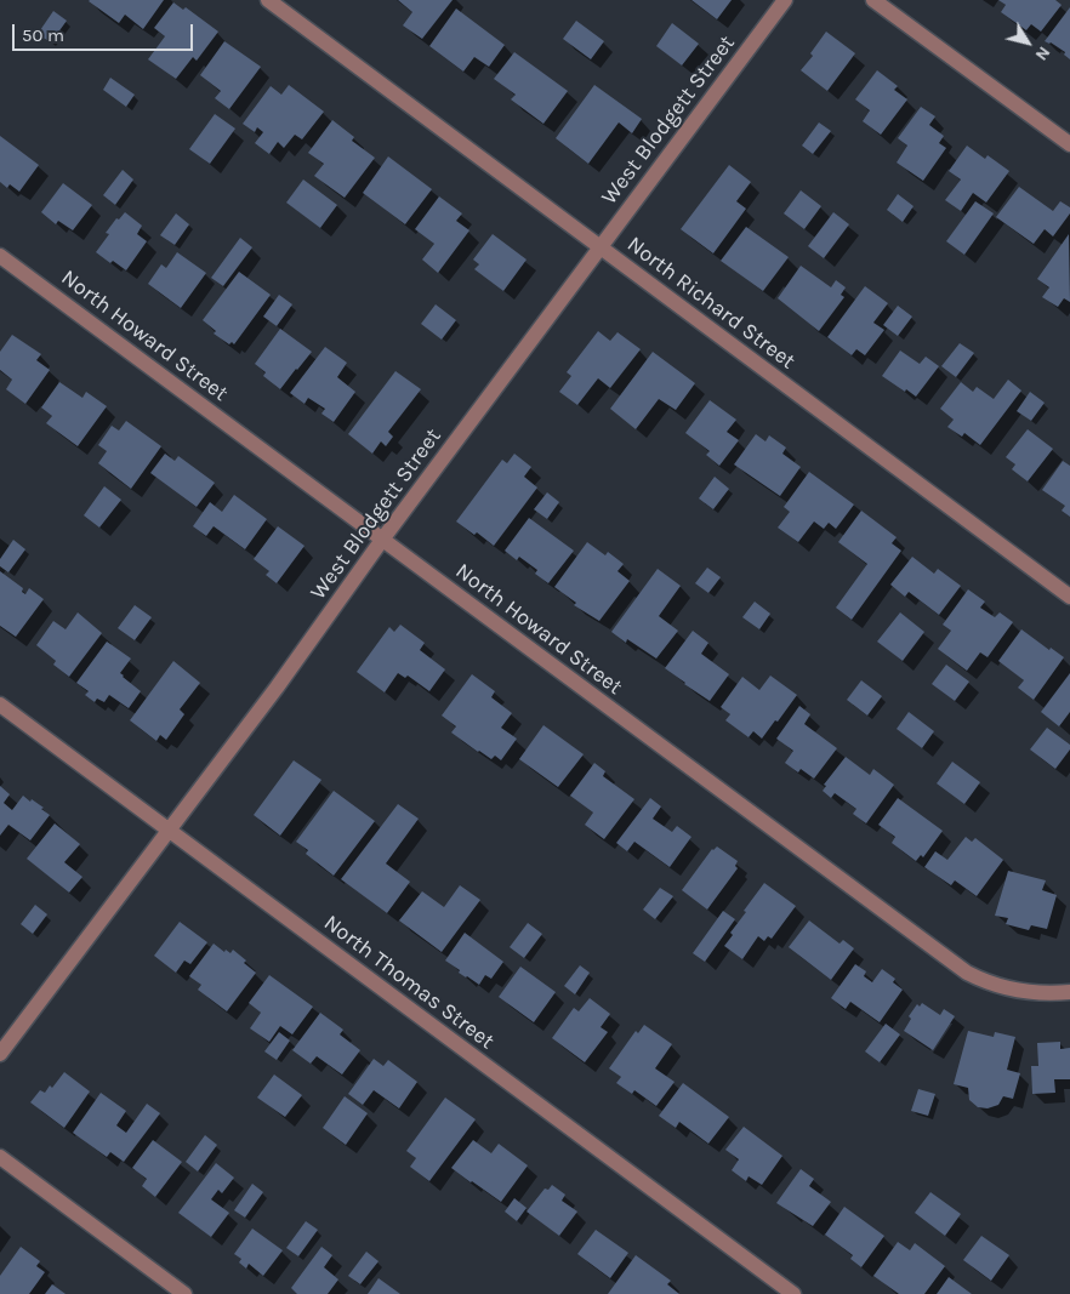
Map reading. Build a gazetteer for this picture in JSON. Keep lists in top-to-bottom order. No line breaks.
{"streets":{"street":["West Blodgett Street","North Richard Street","North Howard Street","North Thomas Street"]},"crossings":[["West Blodgett Street","North Richard Street"],["West Blodgett Street","North Howard Street"],["West Blodgett Street","North Thomas Street"]],"scale_bar":"50 m","north":"bottom right"}
